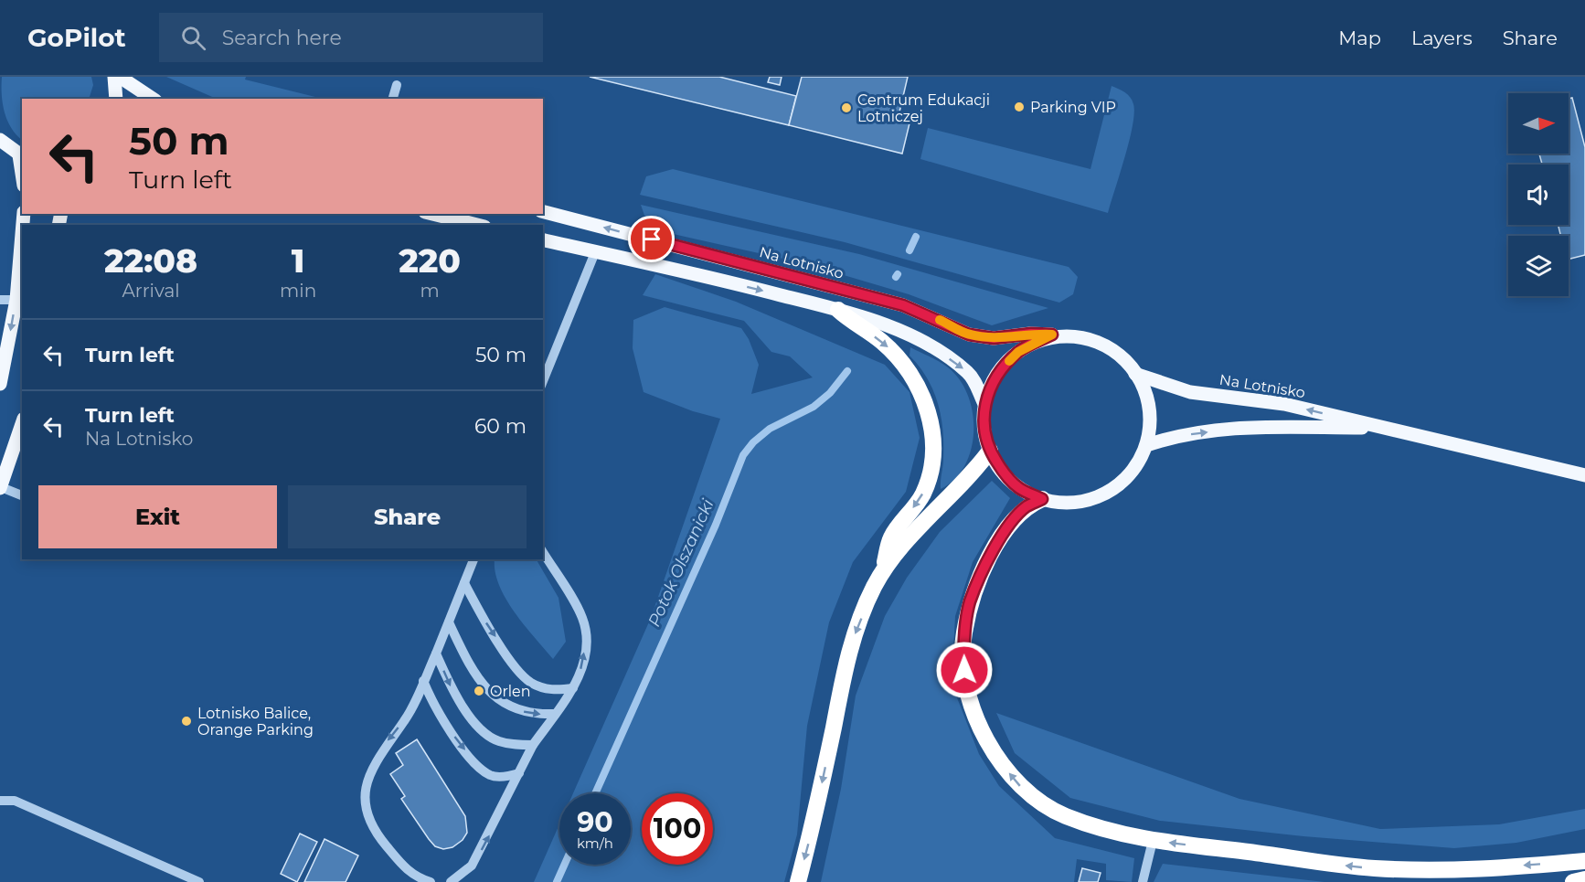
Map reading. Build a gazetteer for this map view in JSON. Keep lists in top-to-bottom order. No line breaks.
{"streets":{"main road":["Na Lotnisko"]},"water":["Potok Olszanicki"],"places":["Parking VIP","Centrum Edukacji Lotniczej","Orlen","Lotnisko Balice, Orange Parking"],"north":"right","page":{"header":"GoPilot","search":"Search here","nav":["Map","Layers","Share"],"turn":["50 m","Turn left"],"eta":["22:08","Arrival","1","min","220","m"],"list":[{"name":"Turn left","value":"50 m"},{"name":"Turn left","note":"Na Lotnisko","value":"60 m"}],"buttons":["Exit","Share"],"speed":"90 km/h","limit":"100"}}
